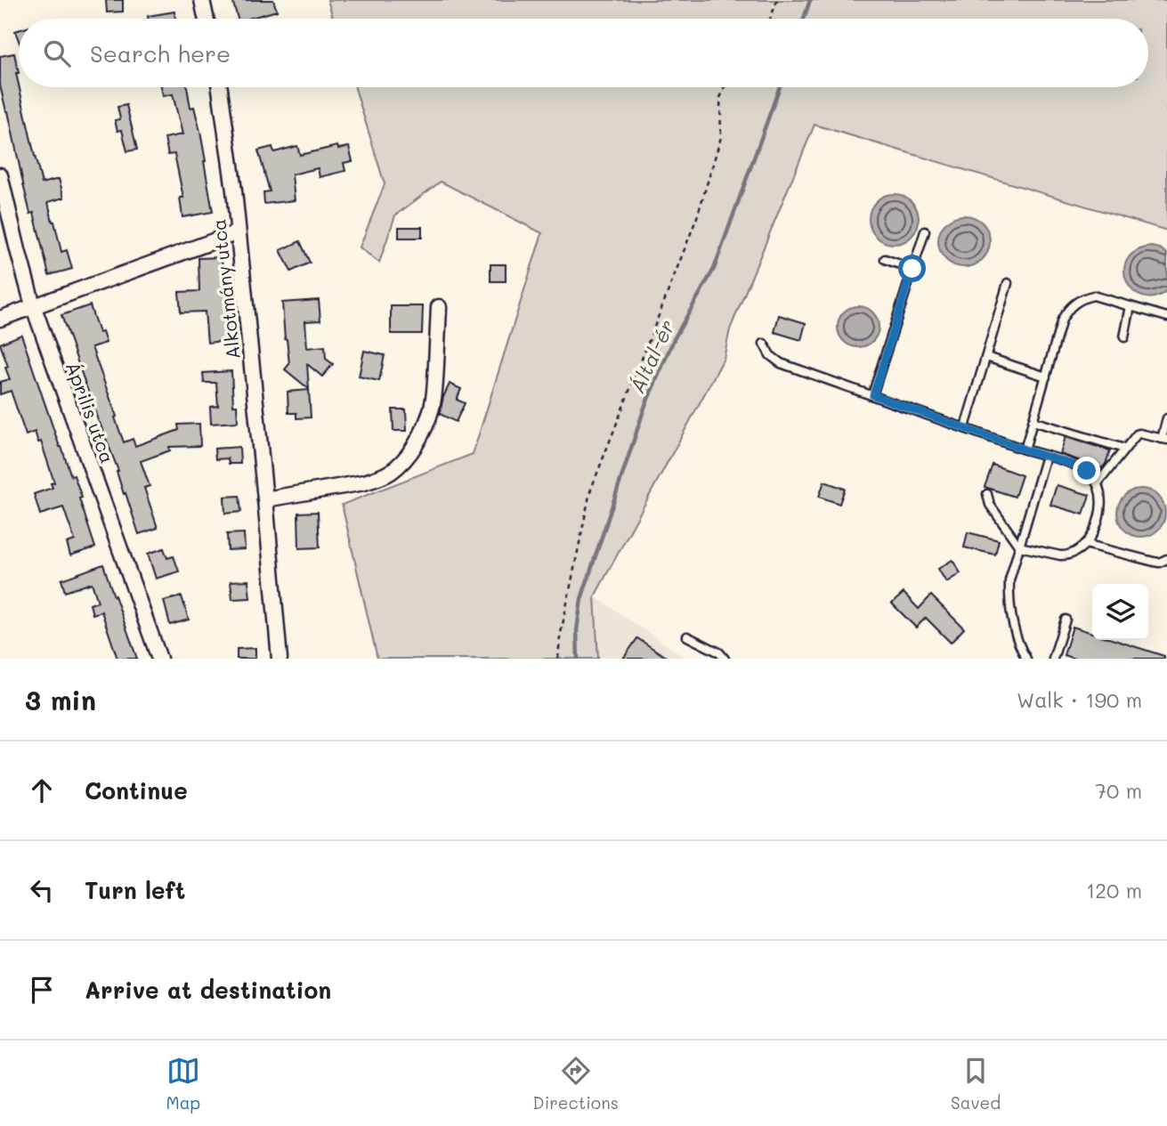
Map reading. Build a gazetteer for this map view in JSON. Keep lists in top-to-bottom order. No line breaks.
{"streets":{"street":["Alkotmány utca","Április utca"]},"water":["Által-ér"],"page":{"search":"Search here","heading":["3 min","Walk · 190 m"],"list":[["Continue","70 m"],["Turn left","120 m"],"Arrive at destination"],"nav":["Map","Directions","Saved"]}}
